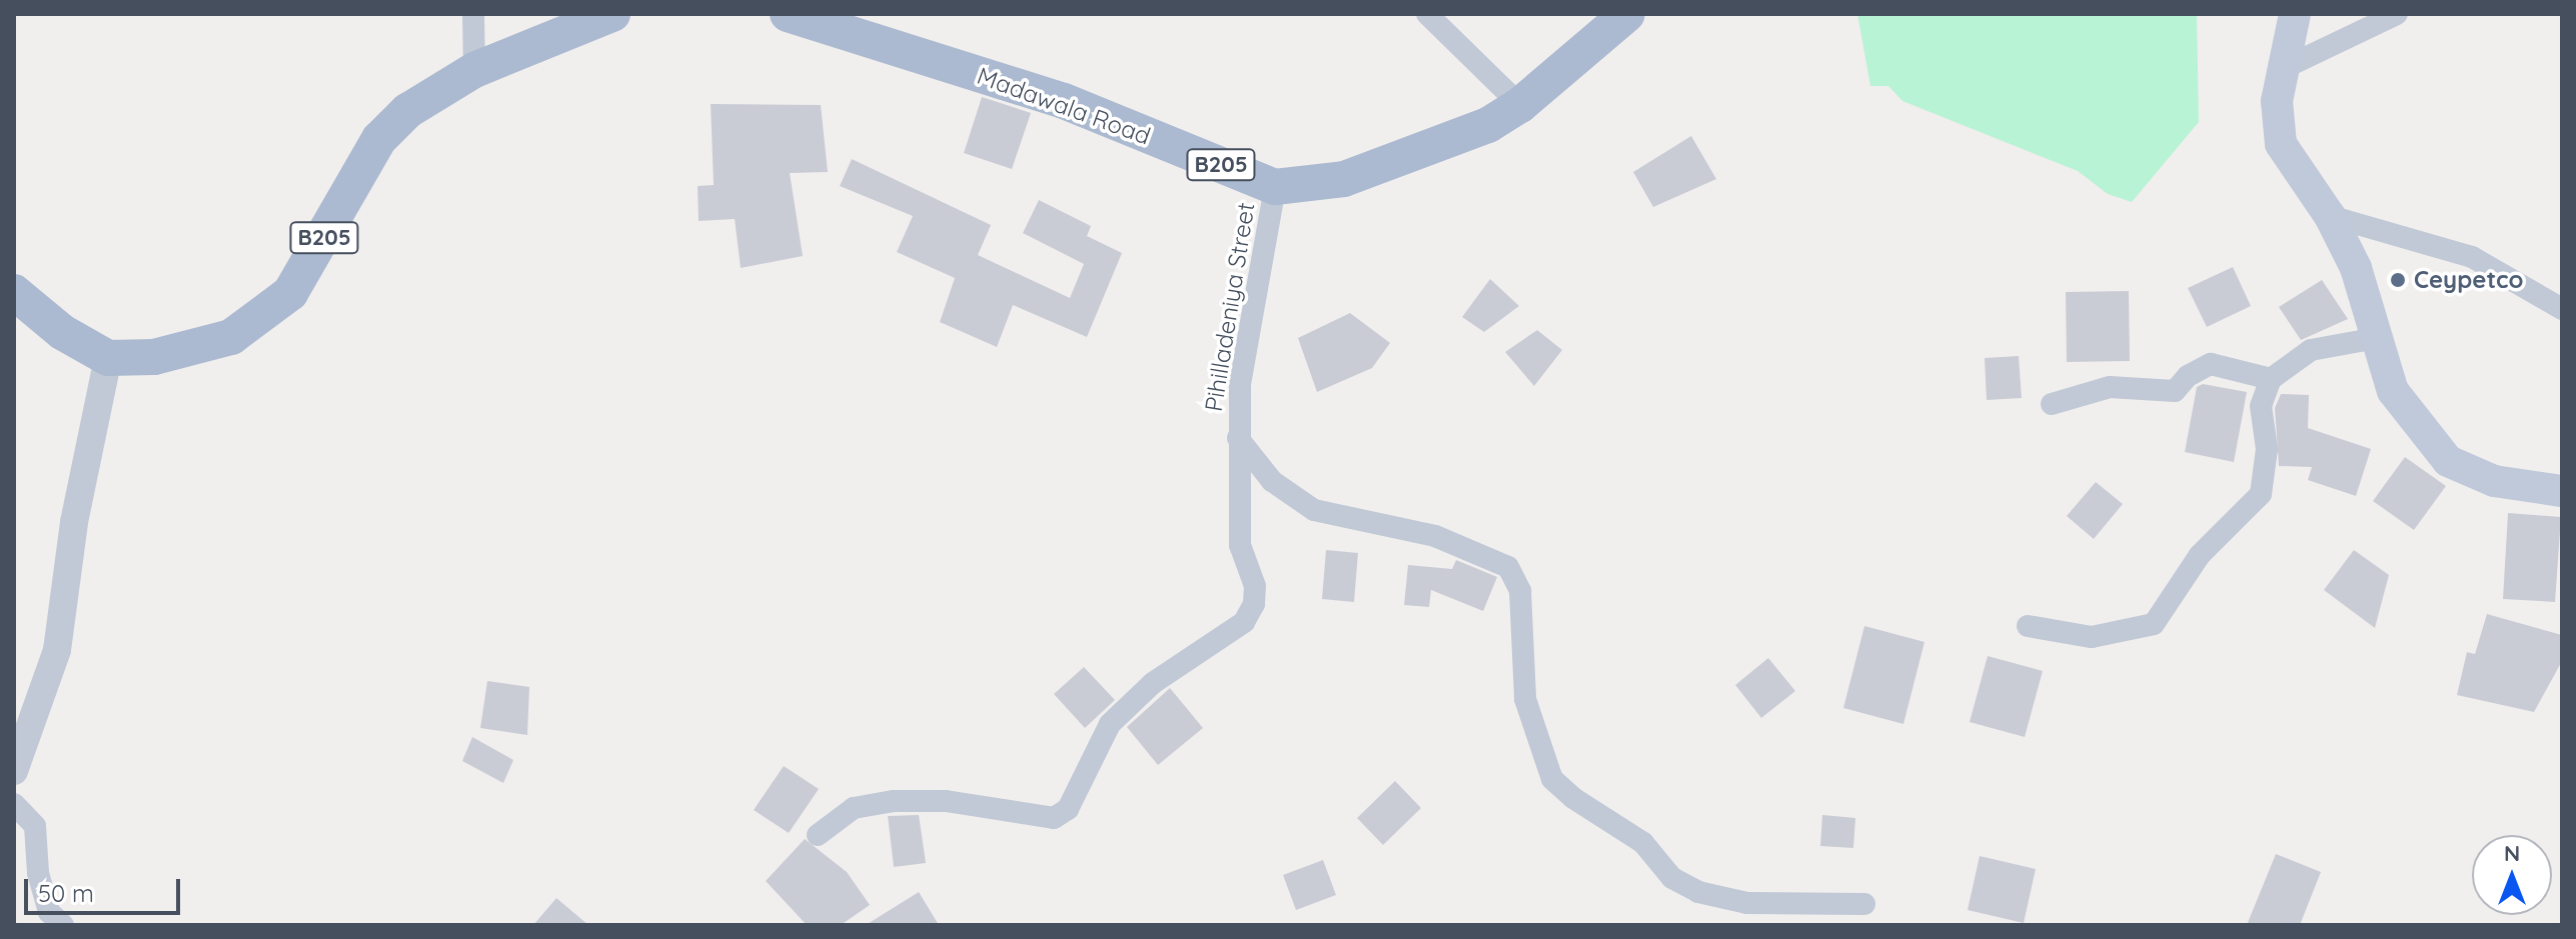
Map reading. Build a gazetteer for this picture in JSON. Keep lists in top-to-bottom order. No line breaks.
{"streets":{"main road":["Madawala Road","B205"],"street":["Pihilladeniya Street"]},"crossings":[["Madawala Road","Pihilladeniya Street"]],"places":["Ceypetco"],"scale_bar":"50 m","north":"top"}
